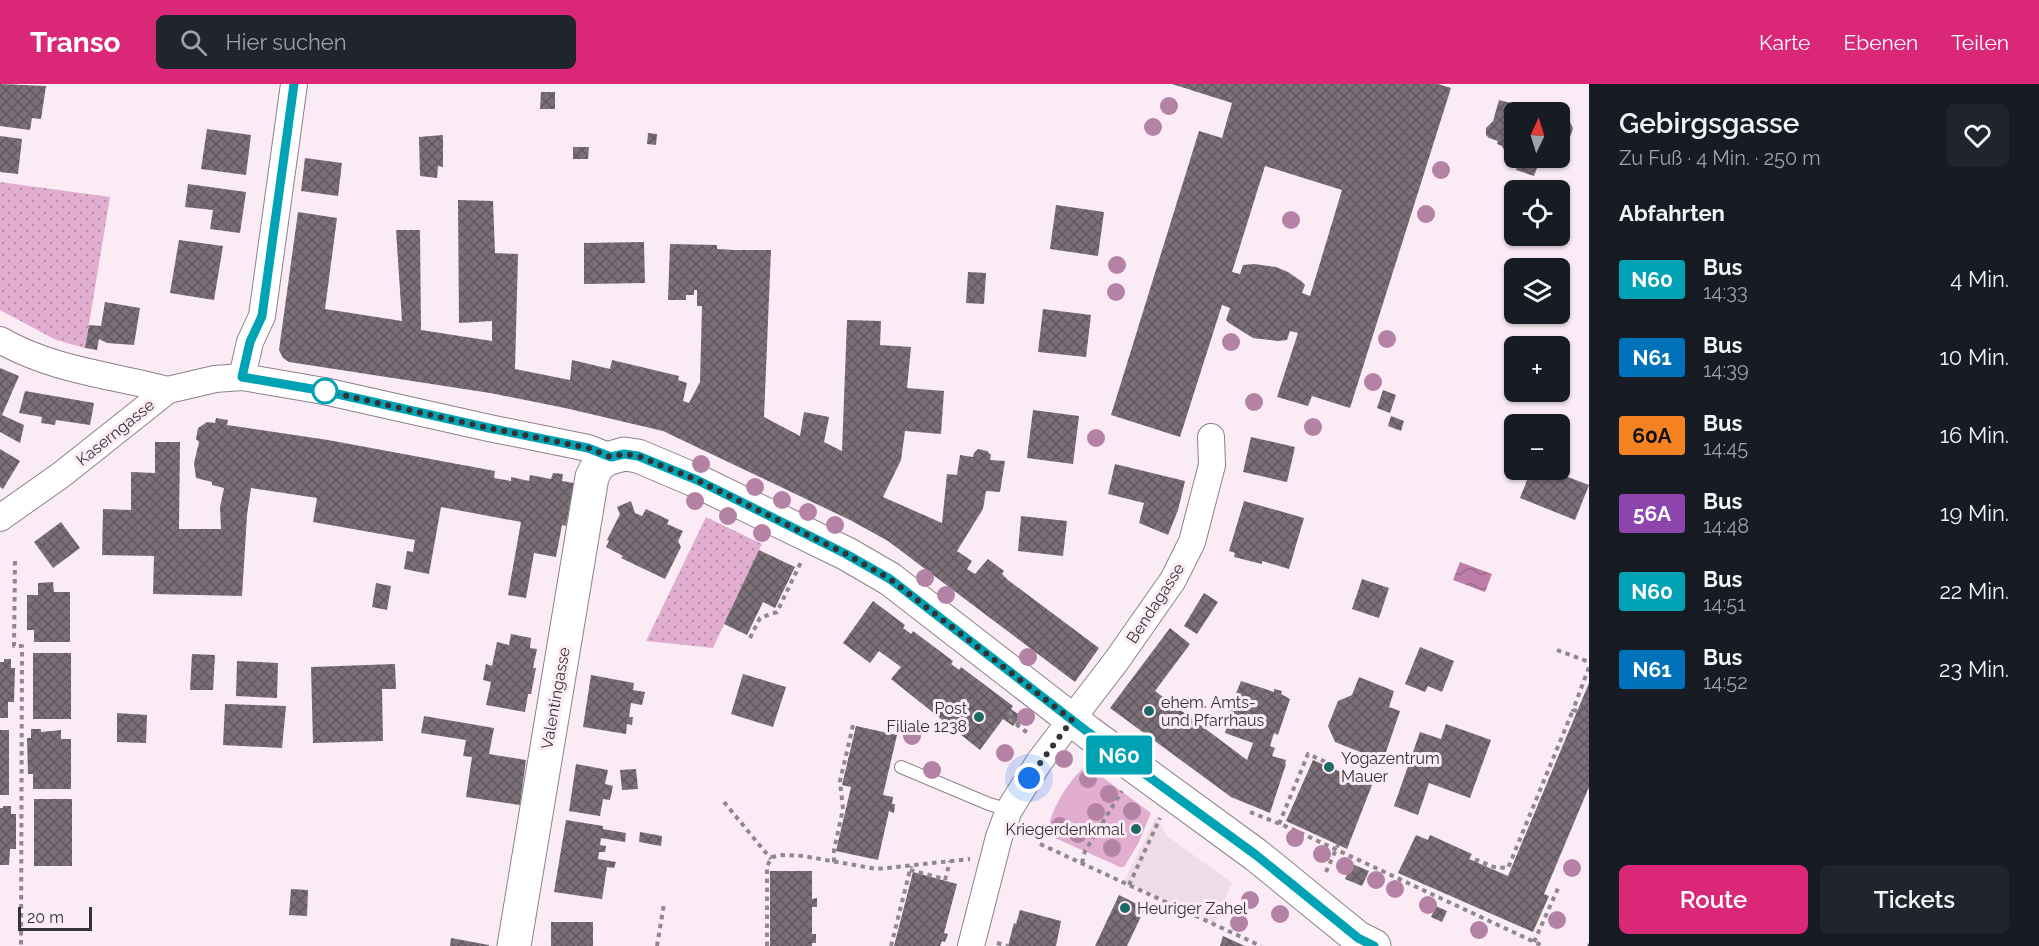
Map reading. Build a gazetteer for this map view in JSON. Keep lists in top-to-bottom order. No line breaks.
{"streets":{"main road":["Valentingasse"],"street":["Kaserngasse","Bendagasse"]},"crossings":[["Kaserngasse","Valentingasse"]],"places":["ehem. Amts- und Pfarrhaus","Post Filiale 1238","Yogazentrum Mauer","Kriegerdenkmal","Heuriger Zahel"],"lines":["bus line N60"],"scale_bar":"20 m","north":"top","page":{"header":"Transo","search":"Hier suchen","nav":["Karte","Ebenen","Teilen"],"on_map":"N60","heading":[["Gebirgsgasse","Zu Fuß · 4 Min. · 250 m"],"Abfahrten"],"map_buttons":["+","−"],"list":[{"mark":"N60","name":"Bus","note":"14:33","value":"4 Min."},{"mark":"N61","name":"Bus","note":"14:39","value":"10 Min."},{"mark":"60A","name":"Bus","note":"14:45","value":"16 Min."},{"mark":"56A","name":"Bus","note":"14:48","value":"19 Min."},{"mark":"N60","name":"Bus","note":"14:51","value":"22 Min."},{"mark":"N61","name":"Bus","note":"14:52","value":"23 Min."}],"buttons":["Route","Tickets"],"scale":"20 m"}}
